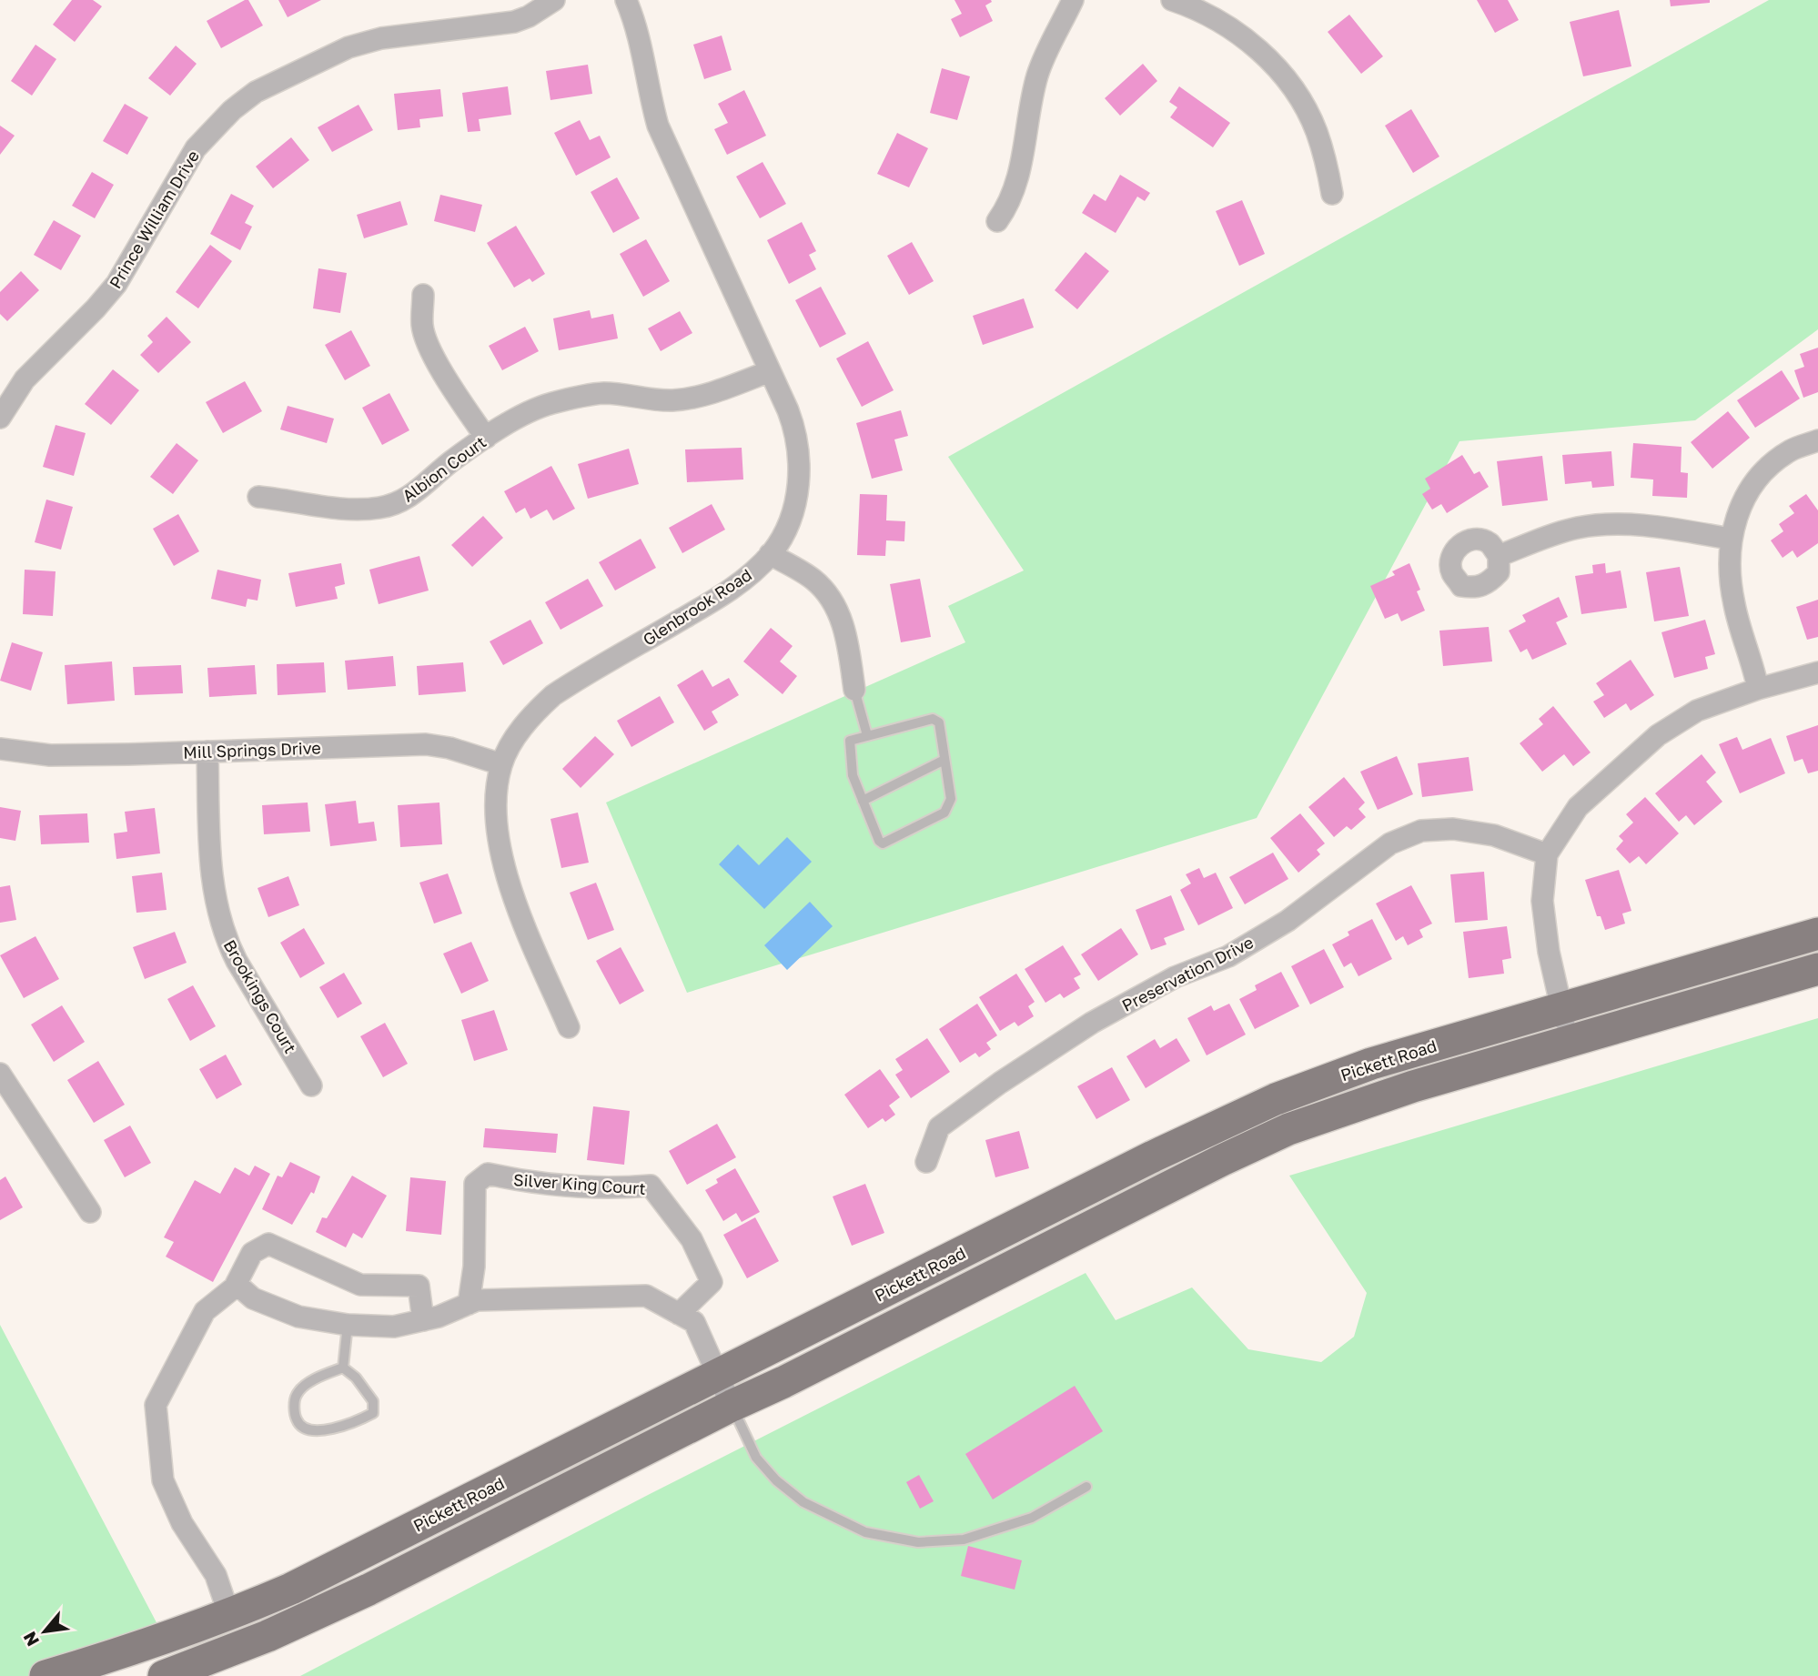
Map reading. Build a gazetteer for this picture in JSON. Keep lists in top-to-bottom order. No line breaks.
{"streets":{"main road":["Pickett Road"],"street":["Prince William Drive","Albion Court","Glenbrook Road","Mill Springs Drive","Preservation Drive","Brookings Court","Silver King Court"]},"crossings":[["Albion Court","Glenbrook Road"],["Glenbrook Road","Mill Springs Drive"],["Mill Springs Drive","Brookings Court"]],"north":"bottom left"}
